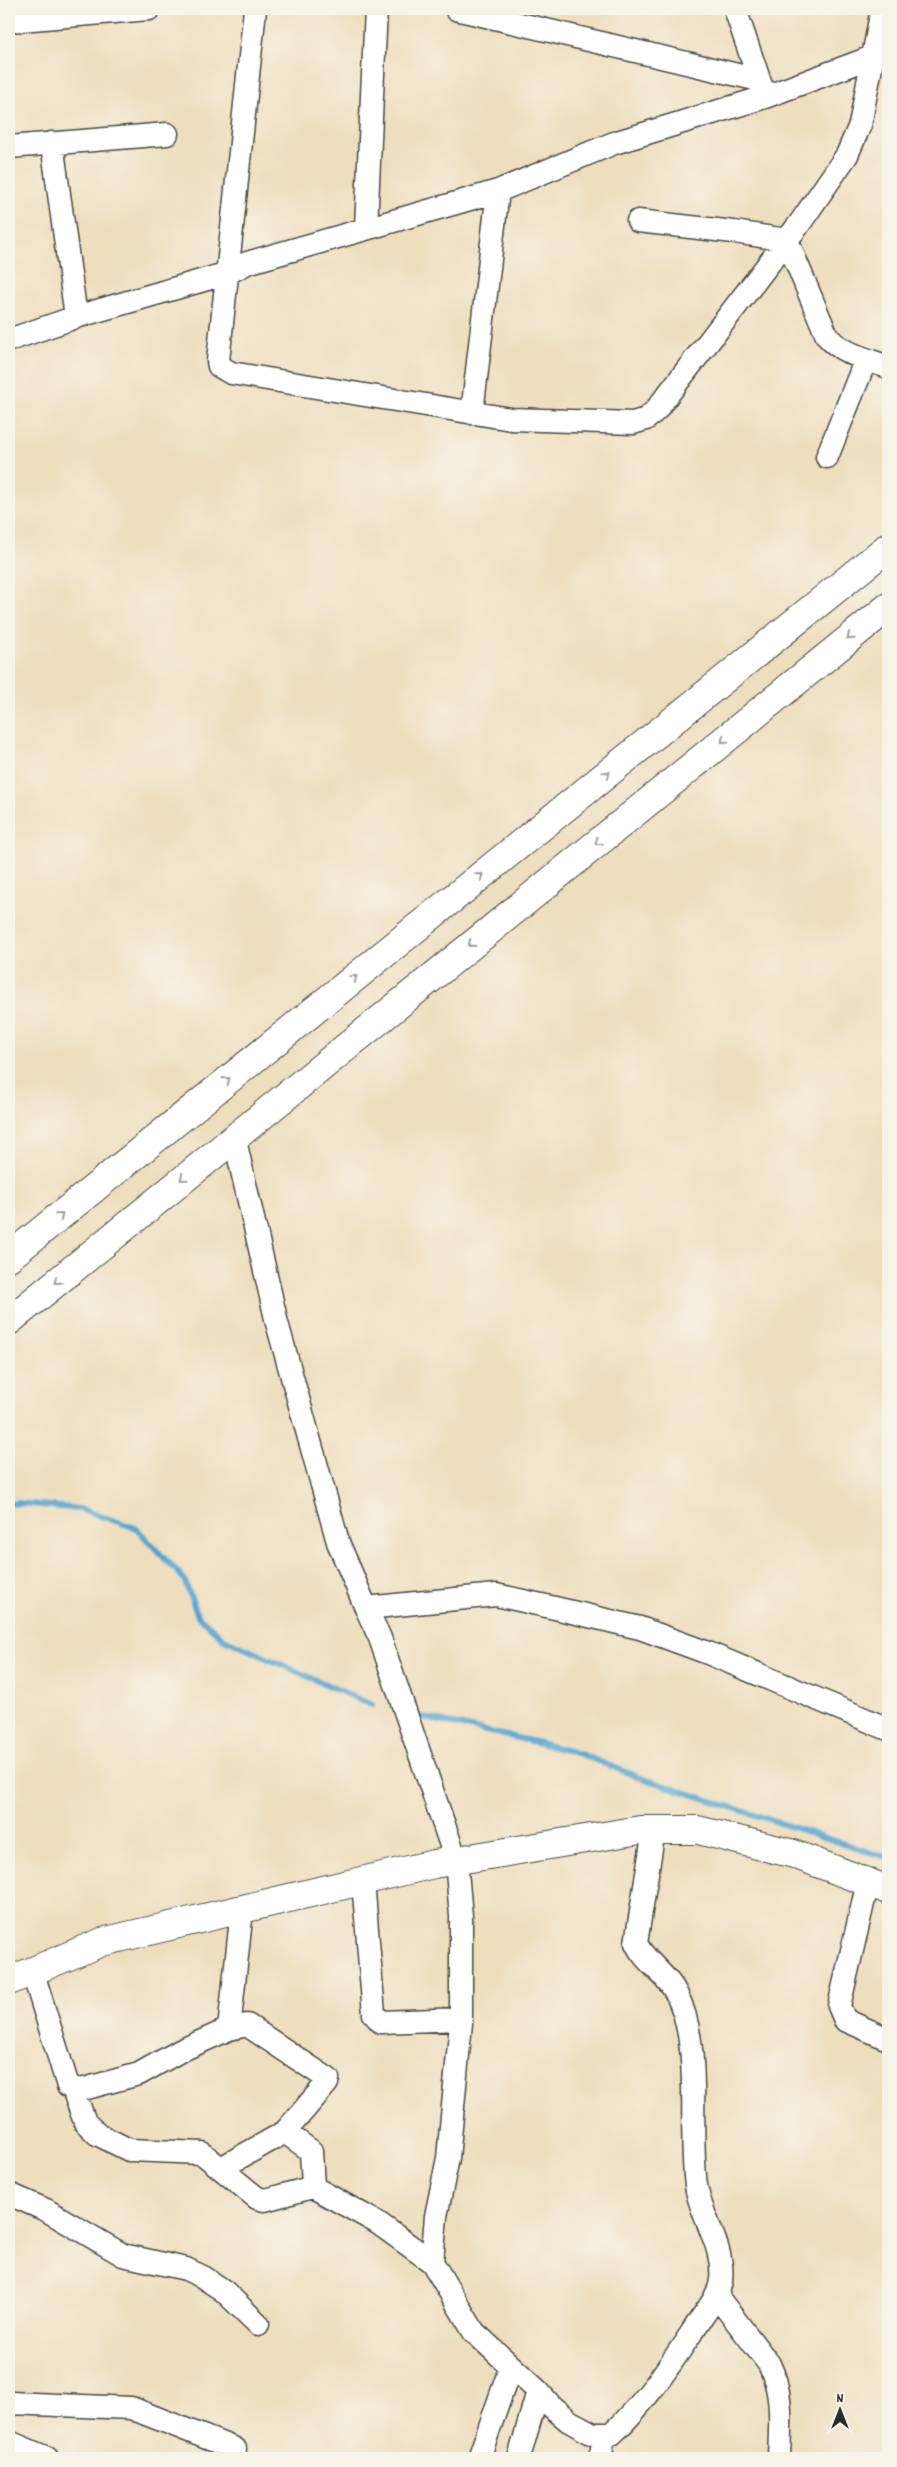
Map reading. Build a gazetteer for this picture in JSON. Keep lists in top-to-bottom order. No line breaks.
{"north":"top"}
